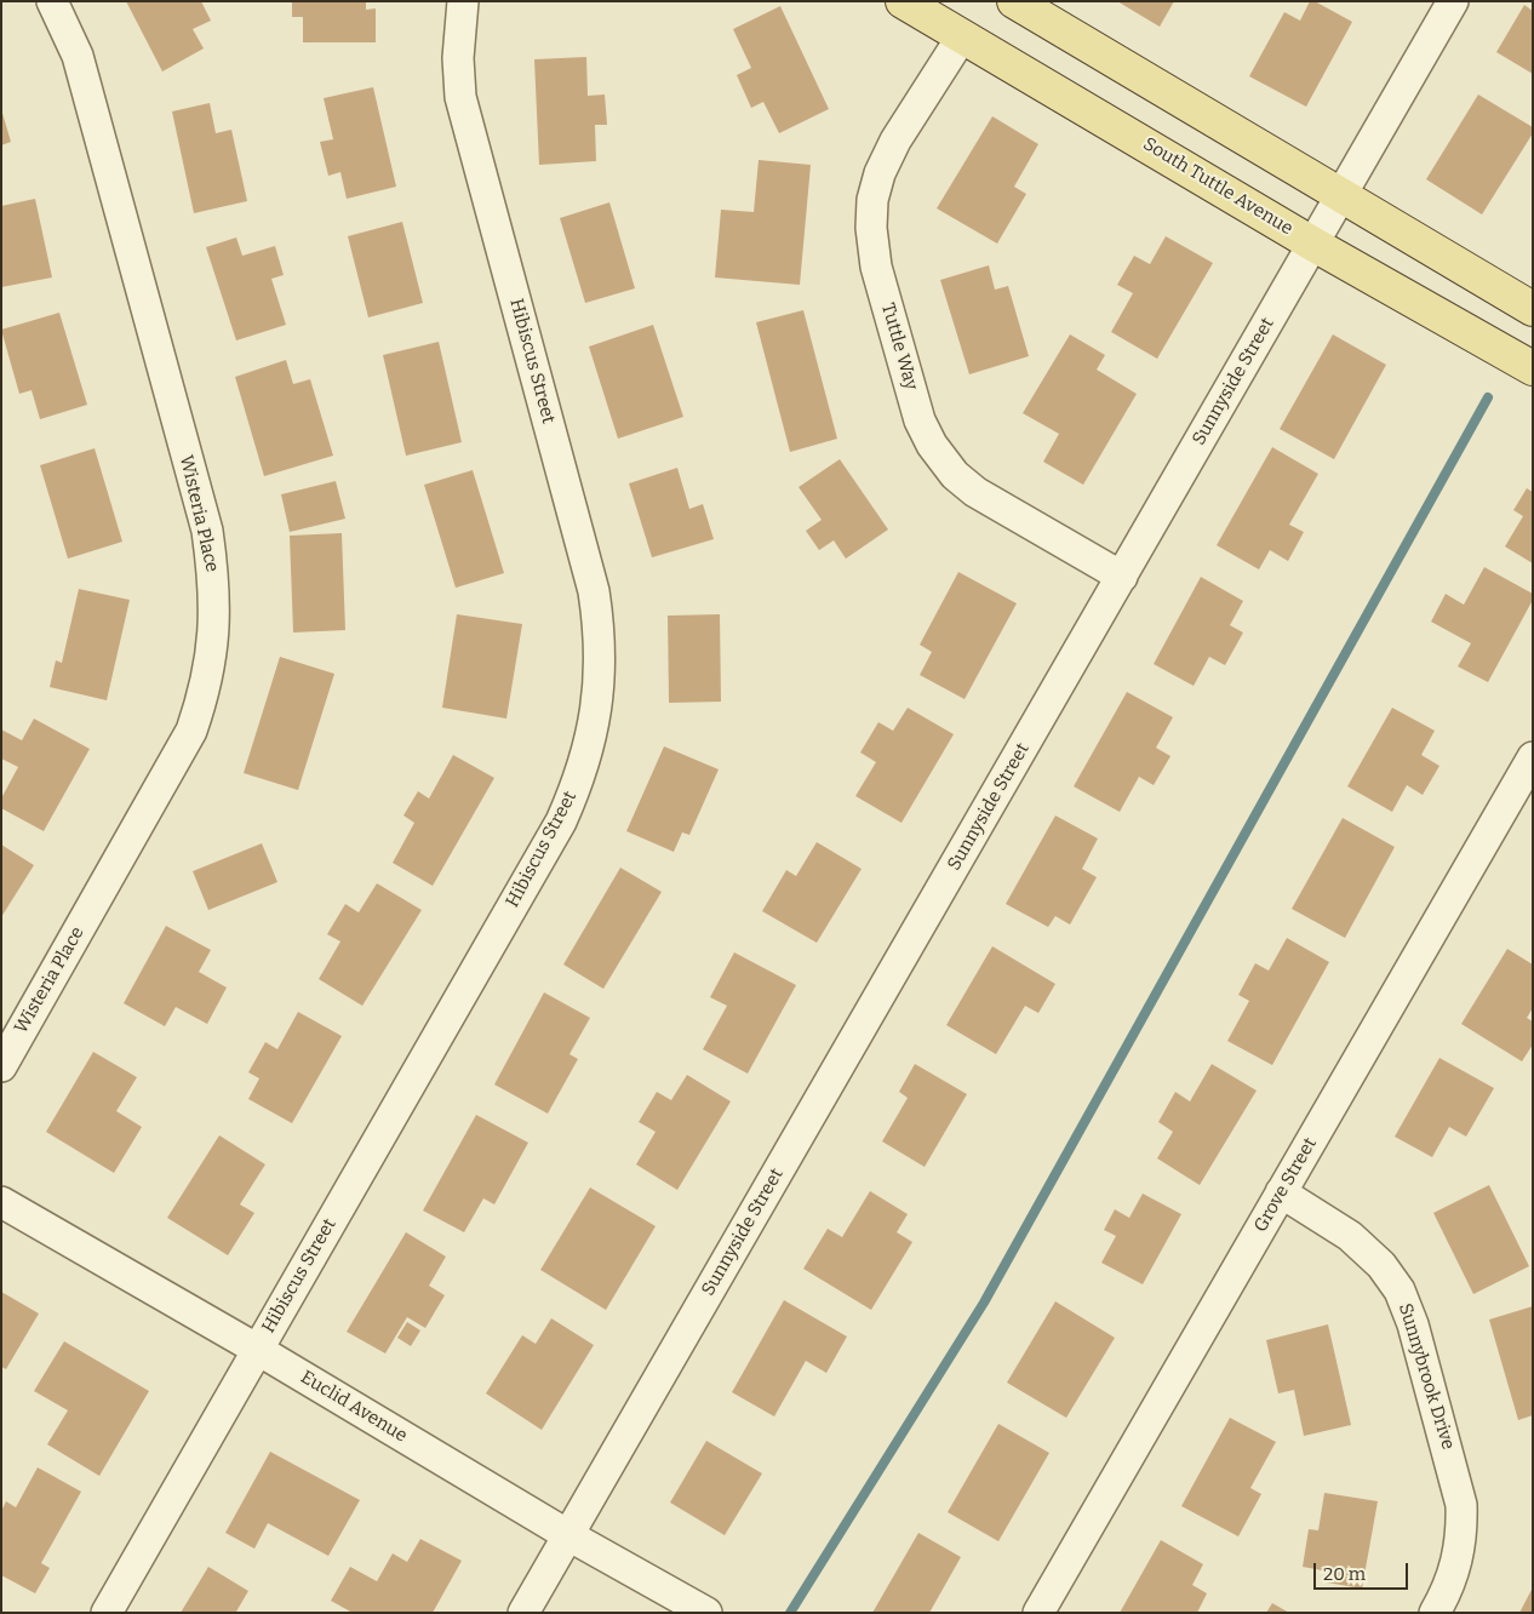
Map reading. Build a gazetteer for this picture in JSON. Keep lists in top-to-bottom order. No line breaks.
{"streets":{"main road":["South Tuttle Avenue"],"street":["Tuttle Way","Hibiscus Street","Sunnyside Street","Wisteria Place","Grove Street","Sunnybrook Drive","Euclid Avenue"]},"crossings":[["South Tuttle Avenue","Tuttle Way"],["South Tuttle Avenue","Sunnyside Street"],["Tuttle Way","Sunnyside Street"],["Hibiscus Street","Euclid Avenue"],["Sunnyside Street","Euclid Avenue"],["Grove Street","Sunnybrook Drive"]],"scale_bar":"20 m"}
